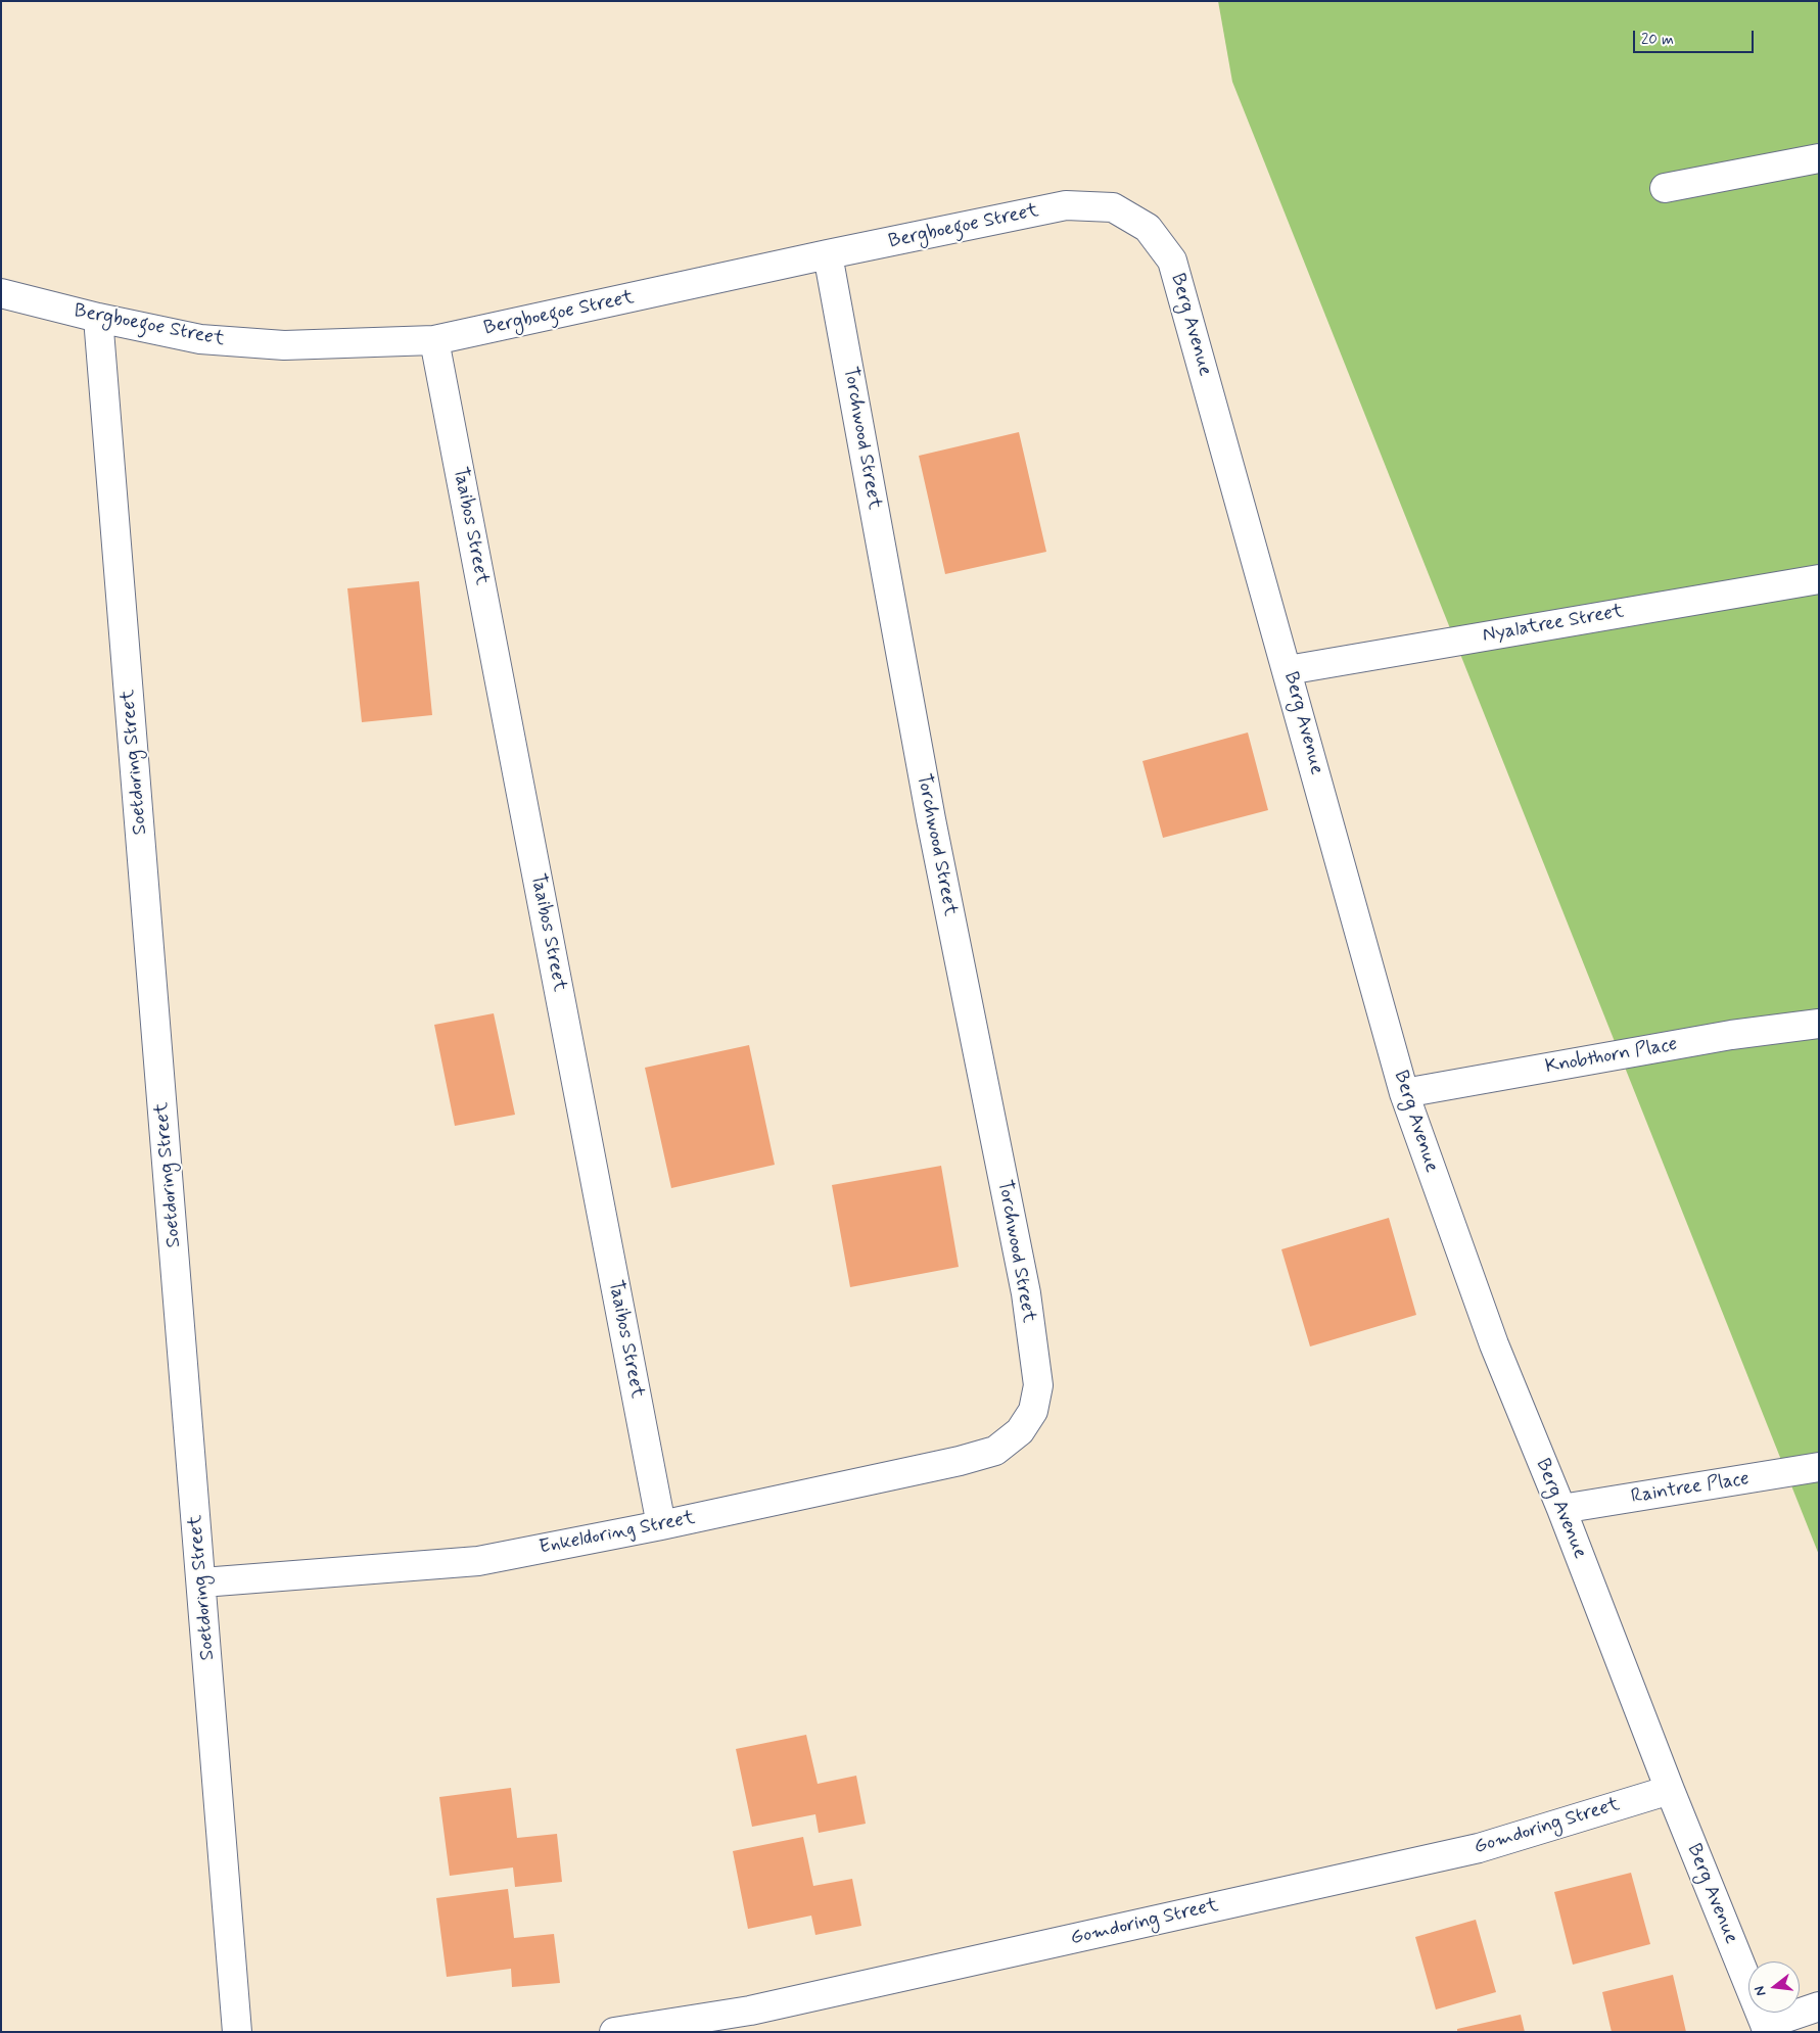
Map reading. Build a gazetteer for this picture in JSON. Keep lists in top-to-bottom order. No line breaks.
{"streets":{"street":["Bergboegoe Street","Berg Avenue","Torchwood Street","Taaibos Street","Nyalatree Street","Soetdoring Street","Knobthorn Place","Raintree Place","Enkeldoring Street","Gomdoring Street"]},"crossings":[["Bergboegoe Street","Berg Avenue"],["Bergboegoe Street","Torchwood Street"],["Bergboegoe Street","Taaibos Street"],["Bergboegoe Street","Soetdoring Street"],["Berg Avenue","Nyalatree Street"],["Berg Avenue","Knobthorn Place"],["Berg Avenue","Raintree Place"],["Berg Avenue","Gomdoring Street"],["Torchwood Street","Enkeldoring Street"],["Taaibos Street","Enkeldoring Street"],["Soetdoring Street","Enkeldoring Street"]],"scale_bar":"20 m","north":"left"}
